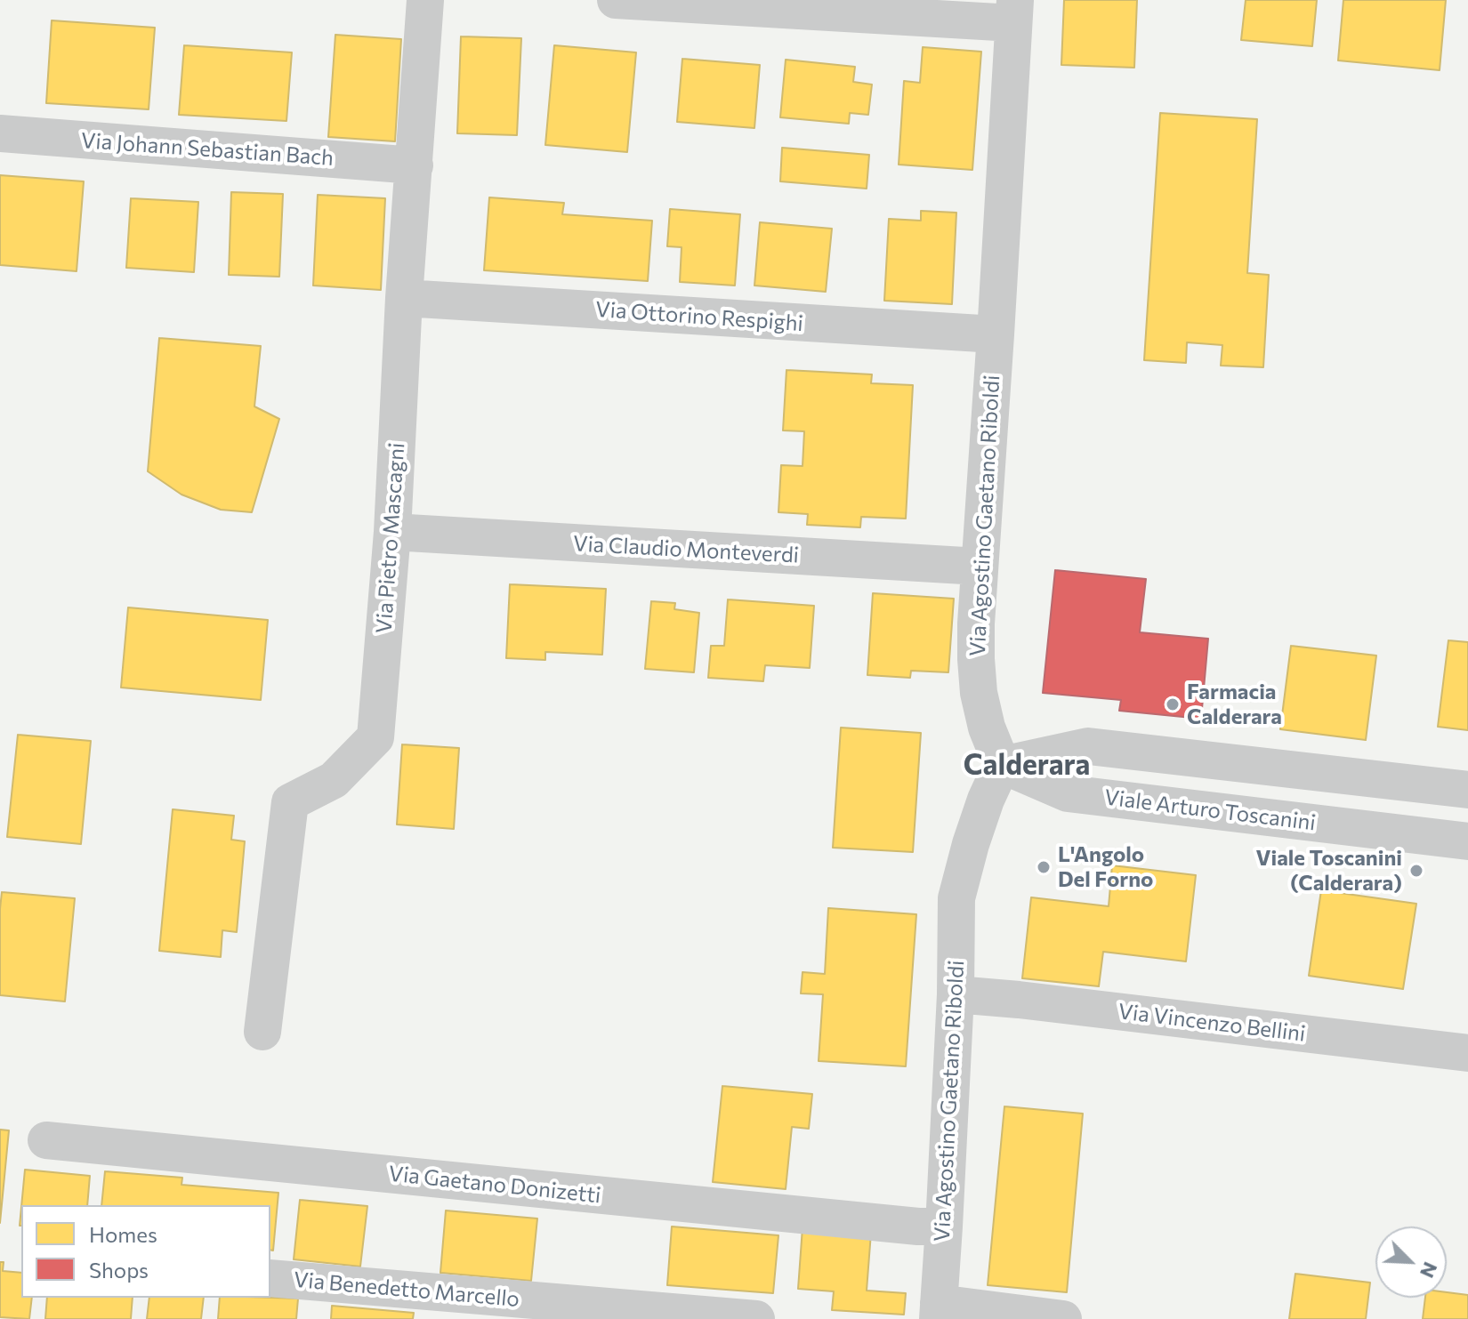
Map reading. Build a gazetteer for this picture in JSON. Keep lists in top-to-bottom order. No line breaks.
{"streets":{"street":["Via Johann Sebastian Bach","Via Ottorino Respighi","Via Agostino Gaetano Riboldi","Via Pietro Mascagni","Via Claudio Monteverdi","Viale Arturo Toscanini","Via Vincenzo Bellini","Via Gaetano Donizetti","Via Benedetto Marcello"]},"crossings":[["Via Johann Sebastian Bach","Via Pietro Mascagni"],["Via Ottorino Respighi","Via Agostino Gaetano Riboldi"],["Via Ottorino Respighi","Via Pietro Mascagni"],["Via Agostino Gaetano Riboldi","Via Claudio Monteverdi"],["Via Agostino Gaetano Riboldi","Viale Arturo Toscanini"],["Via Agostino Gaetano Riboldi","Via Vincenzo Bellini"],["Via Agostino Gaetano Riboldi","Via Gaetano Donizetti"],["Via Pietro Mascagni","Via Claudio Monteverdi"]],"districts":["Calderara"],"places":["Farmacia Calderara","L'Angolo Del Forno","Viale Toscanini (Calderara)"],"legend":["Homes","Shops"],"north":"bottom right"}
